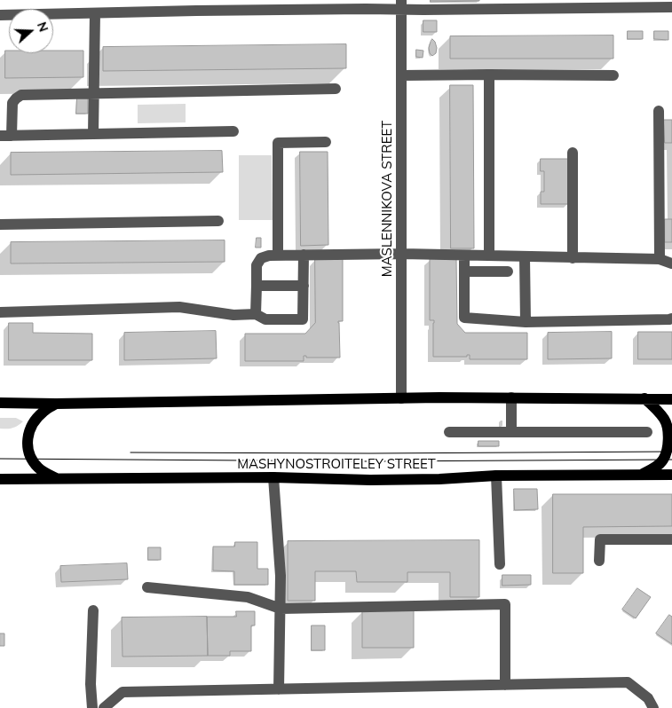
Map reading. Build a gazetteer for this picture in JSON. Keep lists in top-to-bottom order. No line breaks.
{"streets":{"main road":["MASHYNOSTROITELEY STREET"],"street":["MASLENNIKOVA STREET"]},"north":"right"}
